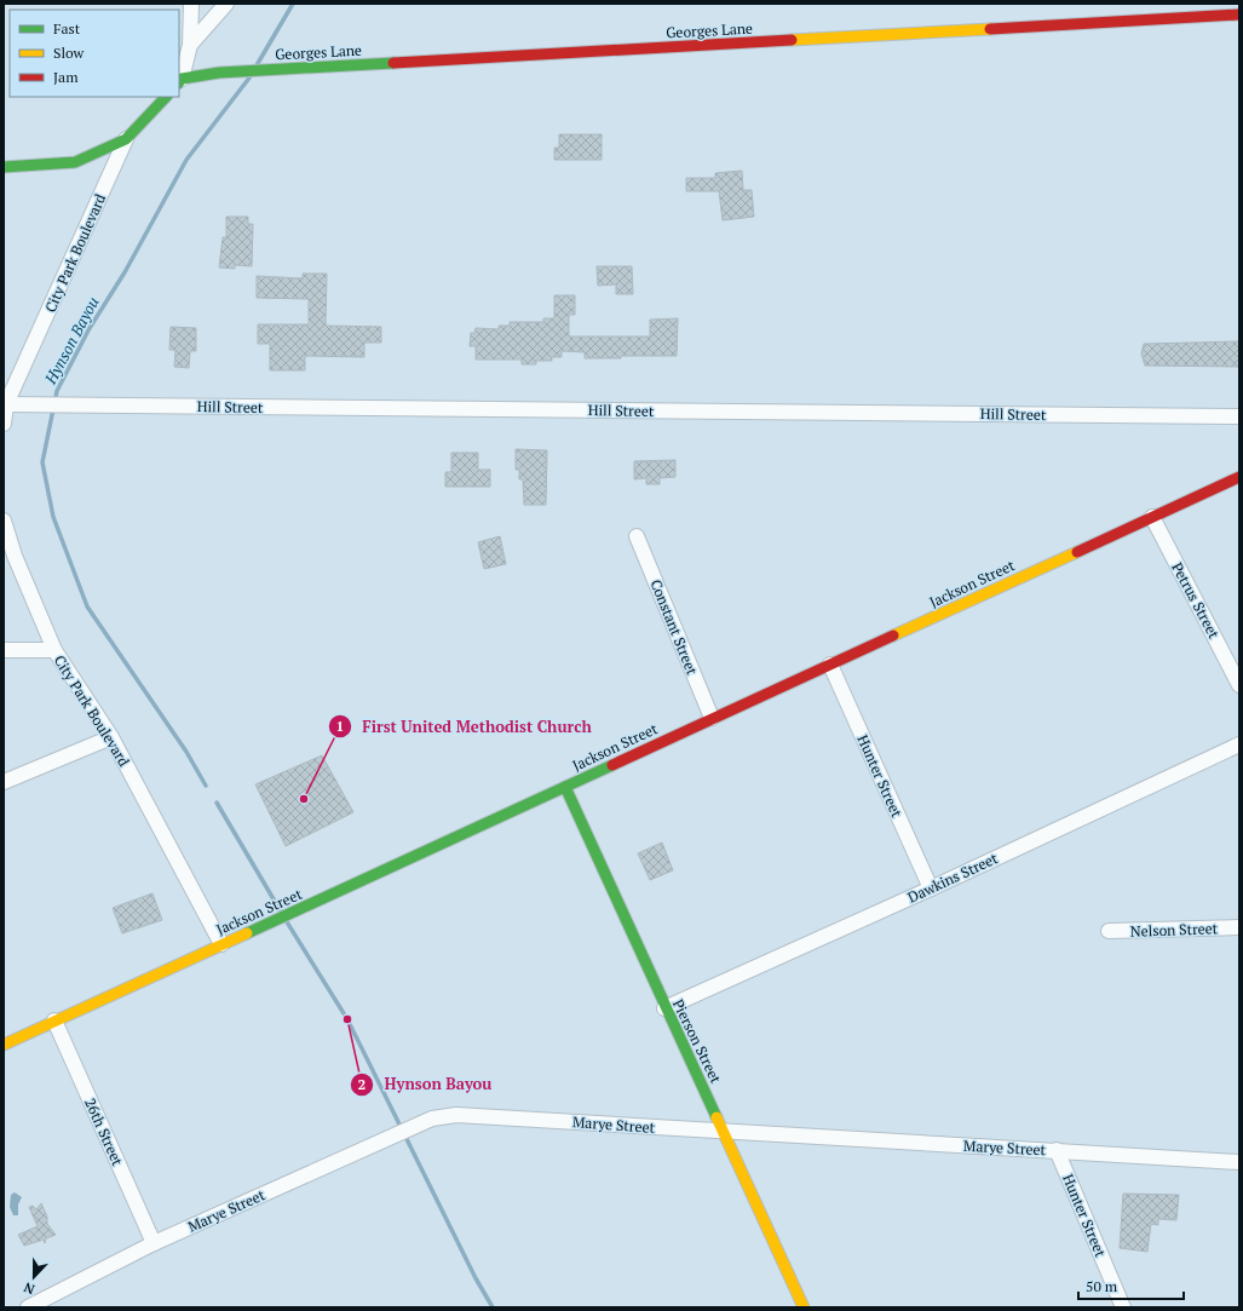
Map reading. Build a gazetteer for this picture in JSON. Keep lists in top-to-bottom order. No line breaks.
{"streets":{"street":["Georges Lane","City Park Boulevard","Hill Street","Jackson Street","Petrus Street","Constant Street","Hunter Street","Dawkins Street","Nelson Street","Pierson Street","Marye Street","26th Street"]},"crossings":[["City Park Boulevard","Hill Street"],["City Park Boulevard","Jackson Street"],["Jackson Street","Petrus Street"],["Jackson Street","Constant Street"],["Jackson Street","Hunter Street"],["Jackson Street","Pierson Street"],["Jackson Street","26th Street"],["Hunter Street","Dawkins Street"],["Hunter Street","Marye Street"],["Dawkins Street","Pierson Street"],["Pierson Street","Marye Street"],["Marye Street","26th Street"]],"water":["Hynson Bayou"],"places":["First United Methodist Church","Hynson Bayou"],"legend":["Fast","Slow","Jam"],"scale_bar":"50 m","north":"bottom"}
